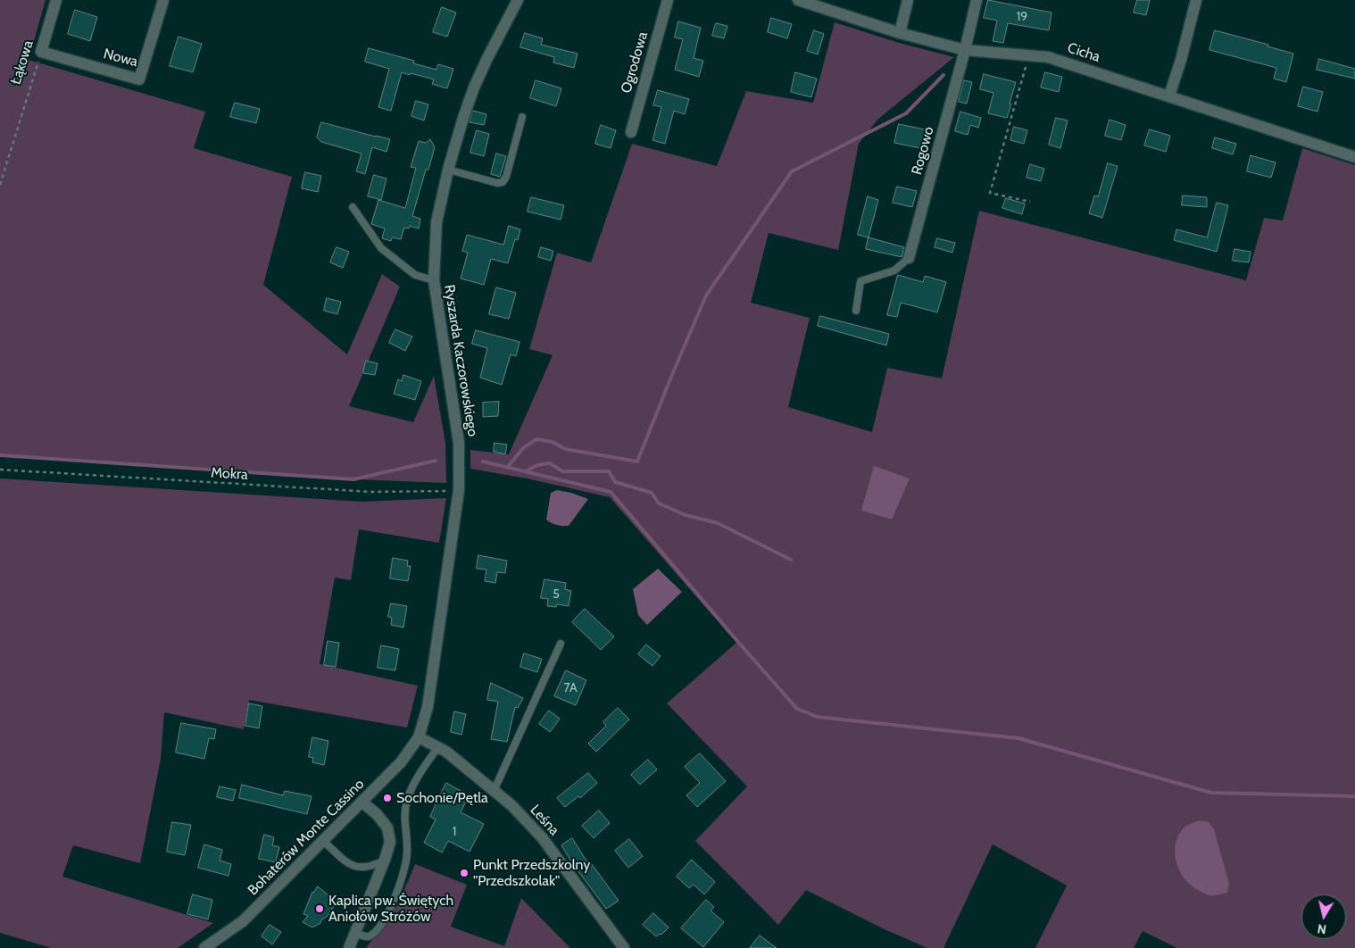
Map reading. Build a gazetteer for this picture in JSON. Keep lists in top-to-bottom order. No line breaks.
{"streets":{"street":["Cicha","Nowa","Łąkowa","Ogrodowa","Rogowo","Ryszarda Kaczorowskiego","Leśna","Bohaterów Monte Cassino"],"path":["Mokra"]},"crossings":[["Cicha","Rogowo"],["Nowa","Łąkowa"],["Ryszarda Kaczorowskiego","Mokra"],["Ryszarda Kaczorowskiego","Leśna"],["Ryszarda Kaczorowskiego","Bohaterów Monte Cassino"],["Leśna","Bohaterów Monte Cassino"]],"places":["Sochonie/Pętla","Punkt Przedszkolny \"Przedszkolak\"","Kaplica pw. Świętych Aniołów Stróżów"],"house_numbers":["19","5","7A","1"],"north":"bottom"}
